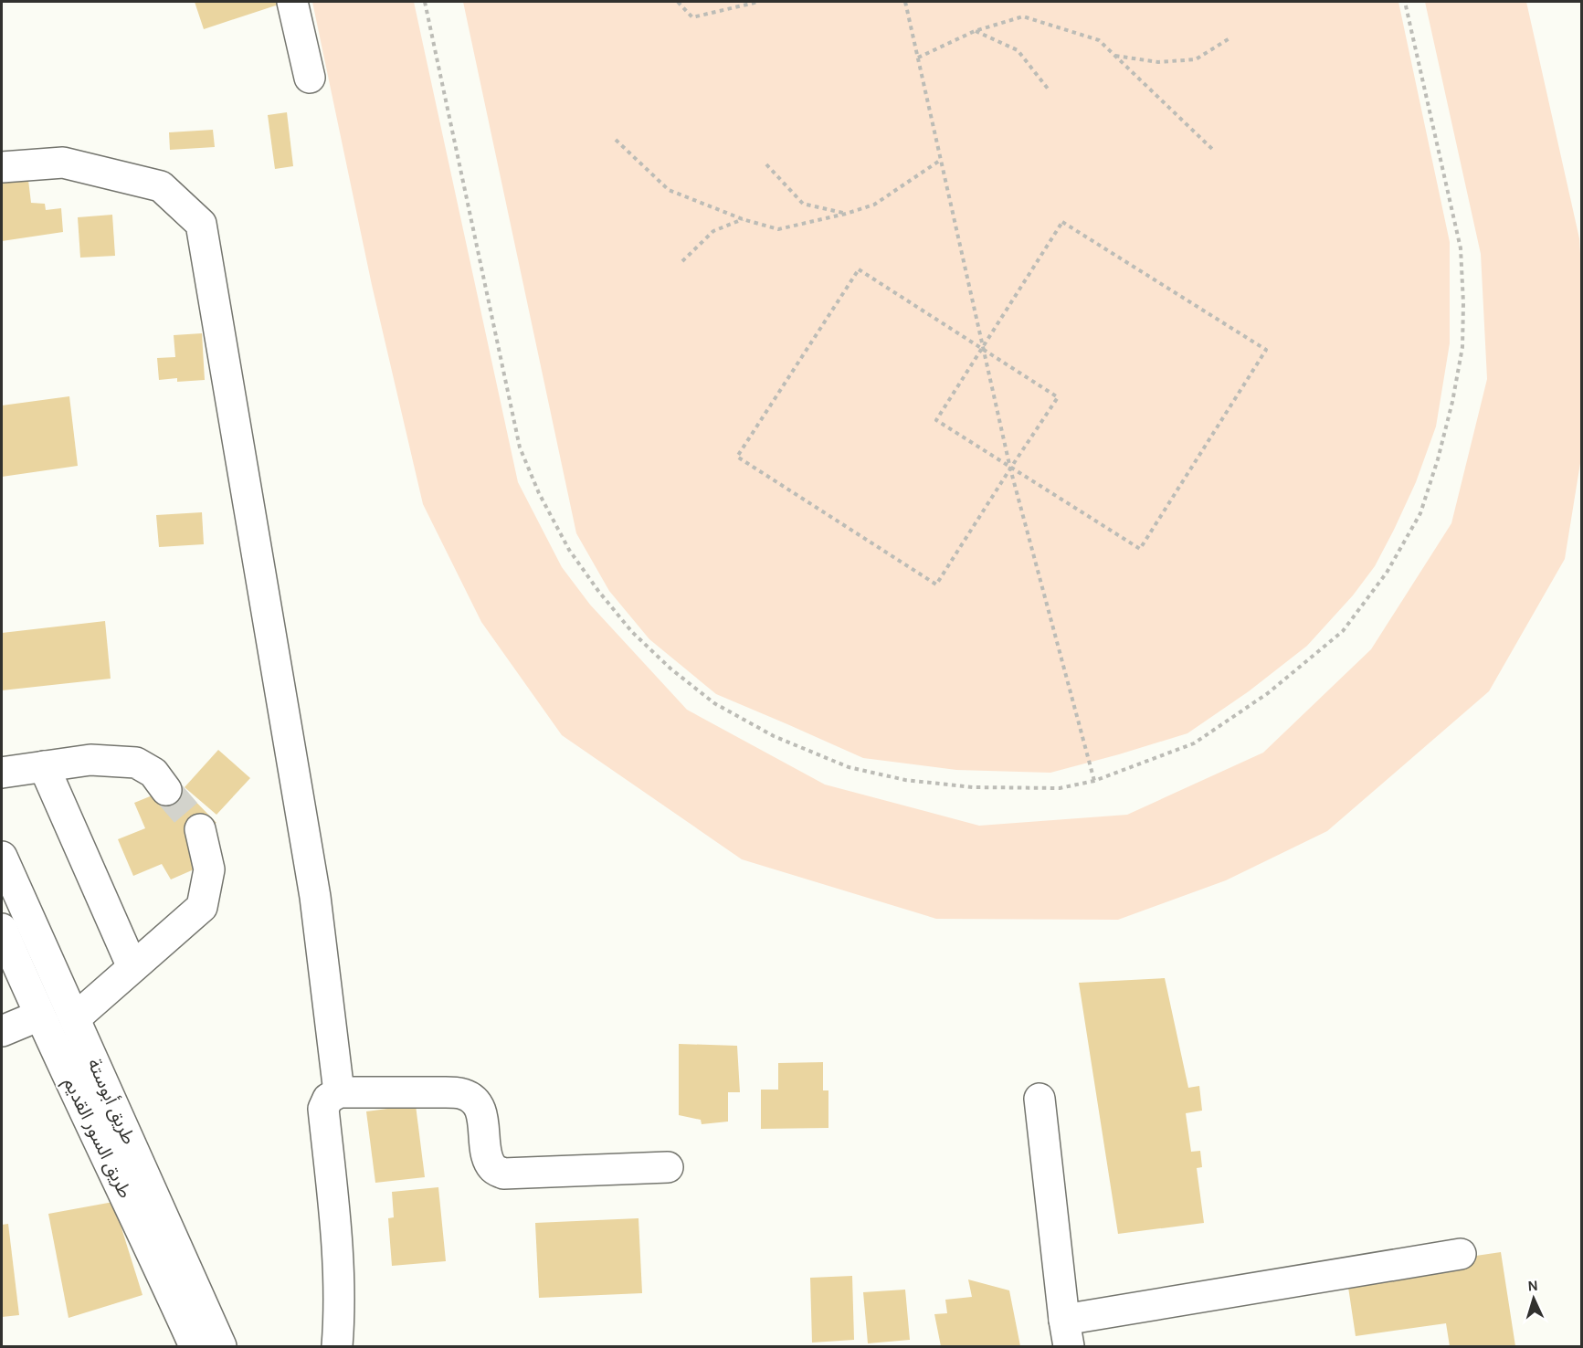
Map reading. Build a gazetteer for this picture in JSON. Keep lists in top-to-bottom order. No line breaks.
{"streets":{"street":["طريق أبوستة","طريق السور القديم"]},"north":"top"}
